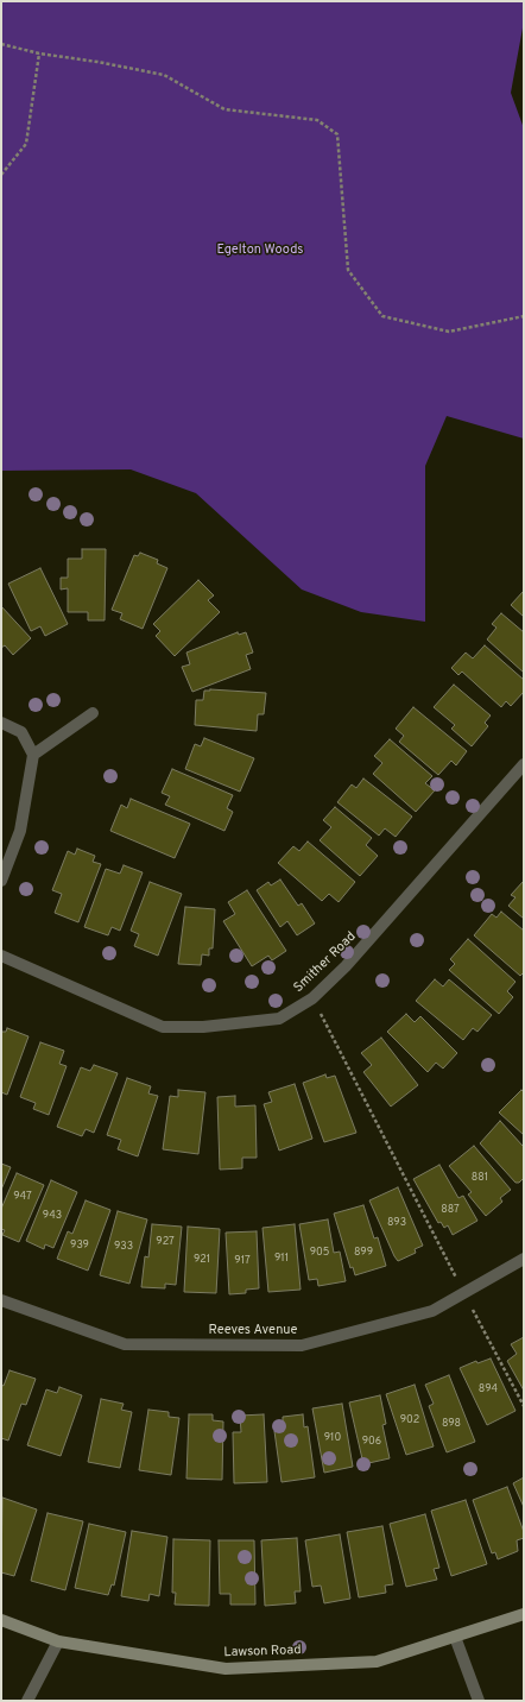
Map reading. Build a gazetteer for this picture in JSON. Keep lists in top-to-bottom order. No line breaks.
{"streets":{"street":["Smither Road","Reeves Avenue","Lawson Road"]},"parks":["Egelton Woods"],"house_numbers":["881","947","887","943","893","927","939","933","905","899","911","921","917","894","902","898","910","906"]}
